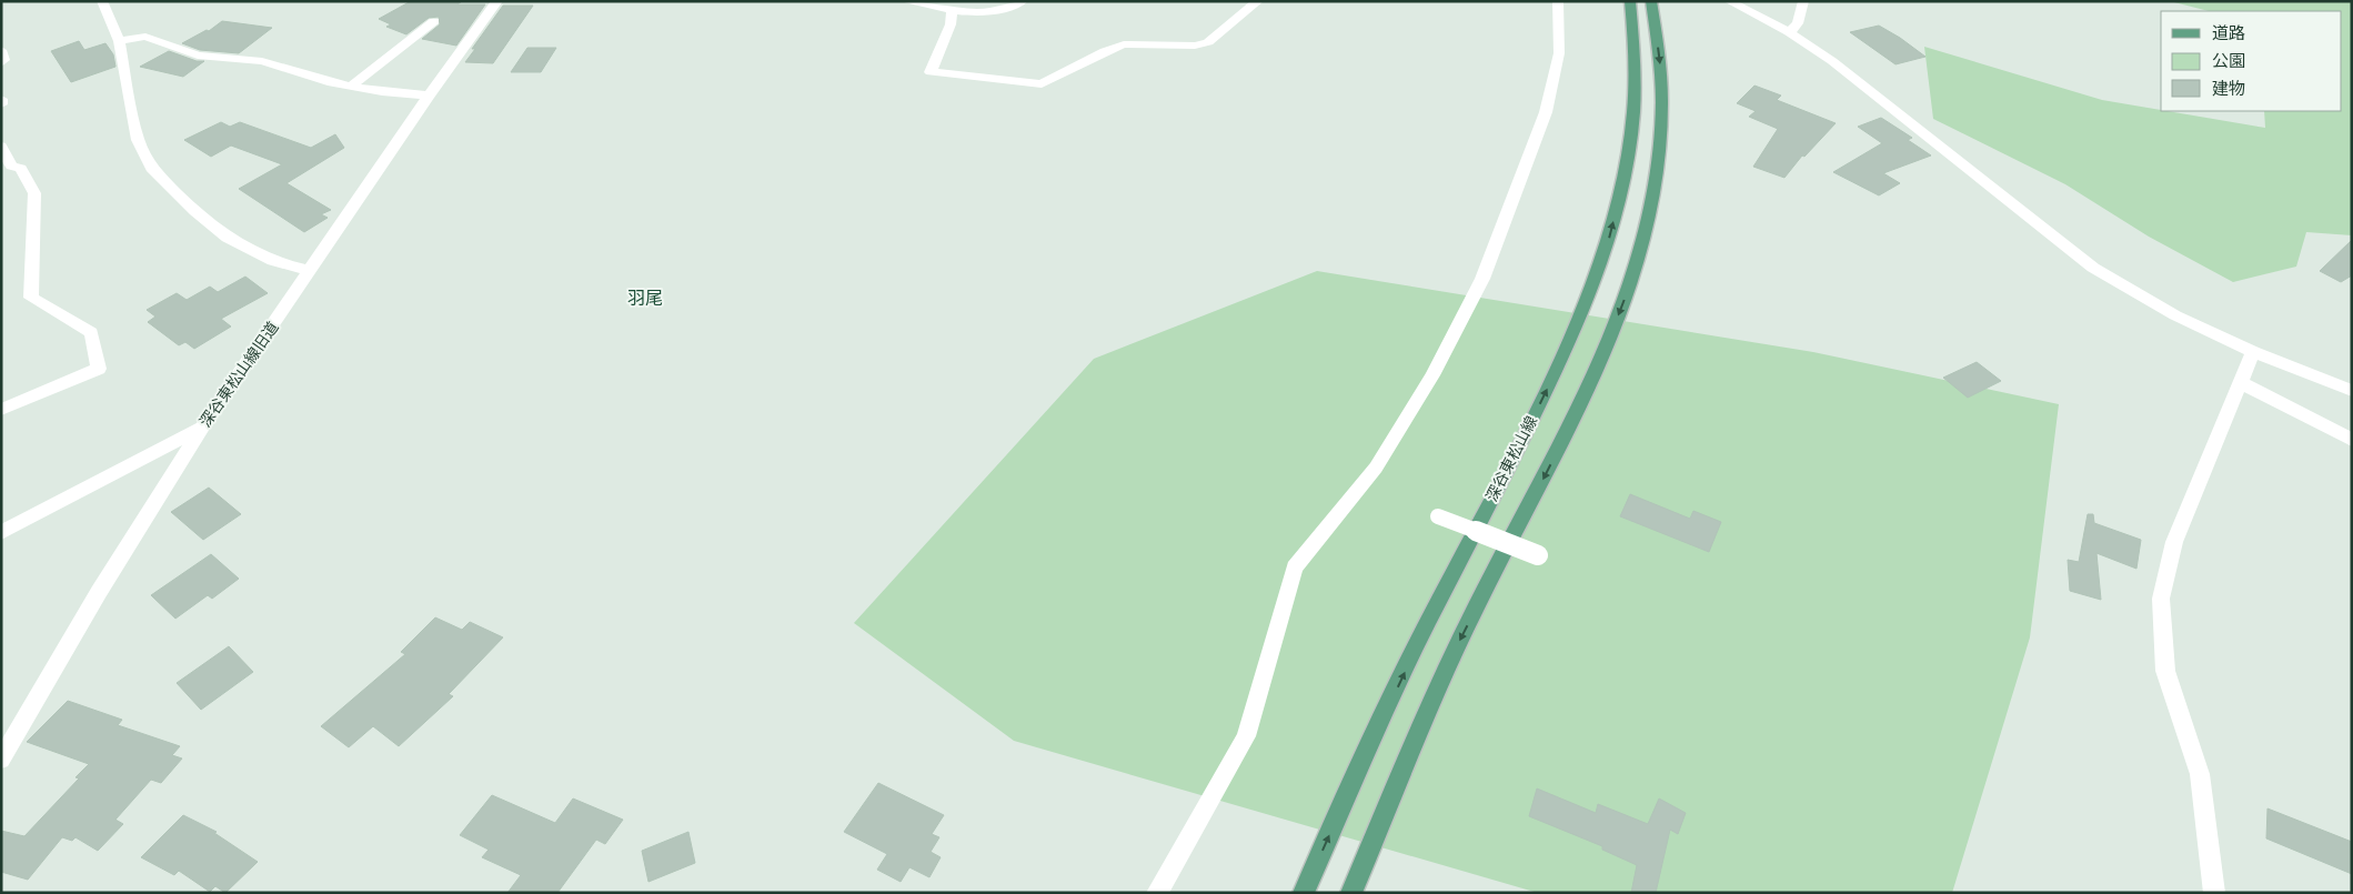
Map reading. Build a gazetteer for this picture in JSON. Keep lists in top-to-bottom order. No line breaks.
{"streets":{"main road":["深谷東松山線"],"street":["深谷東松山線旧道"]},"districts":["羽尾"],"legend":["道路","公園","建物"]}
